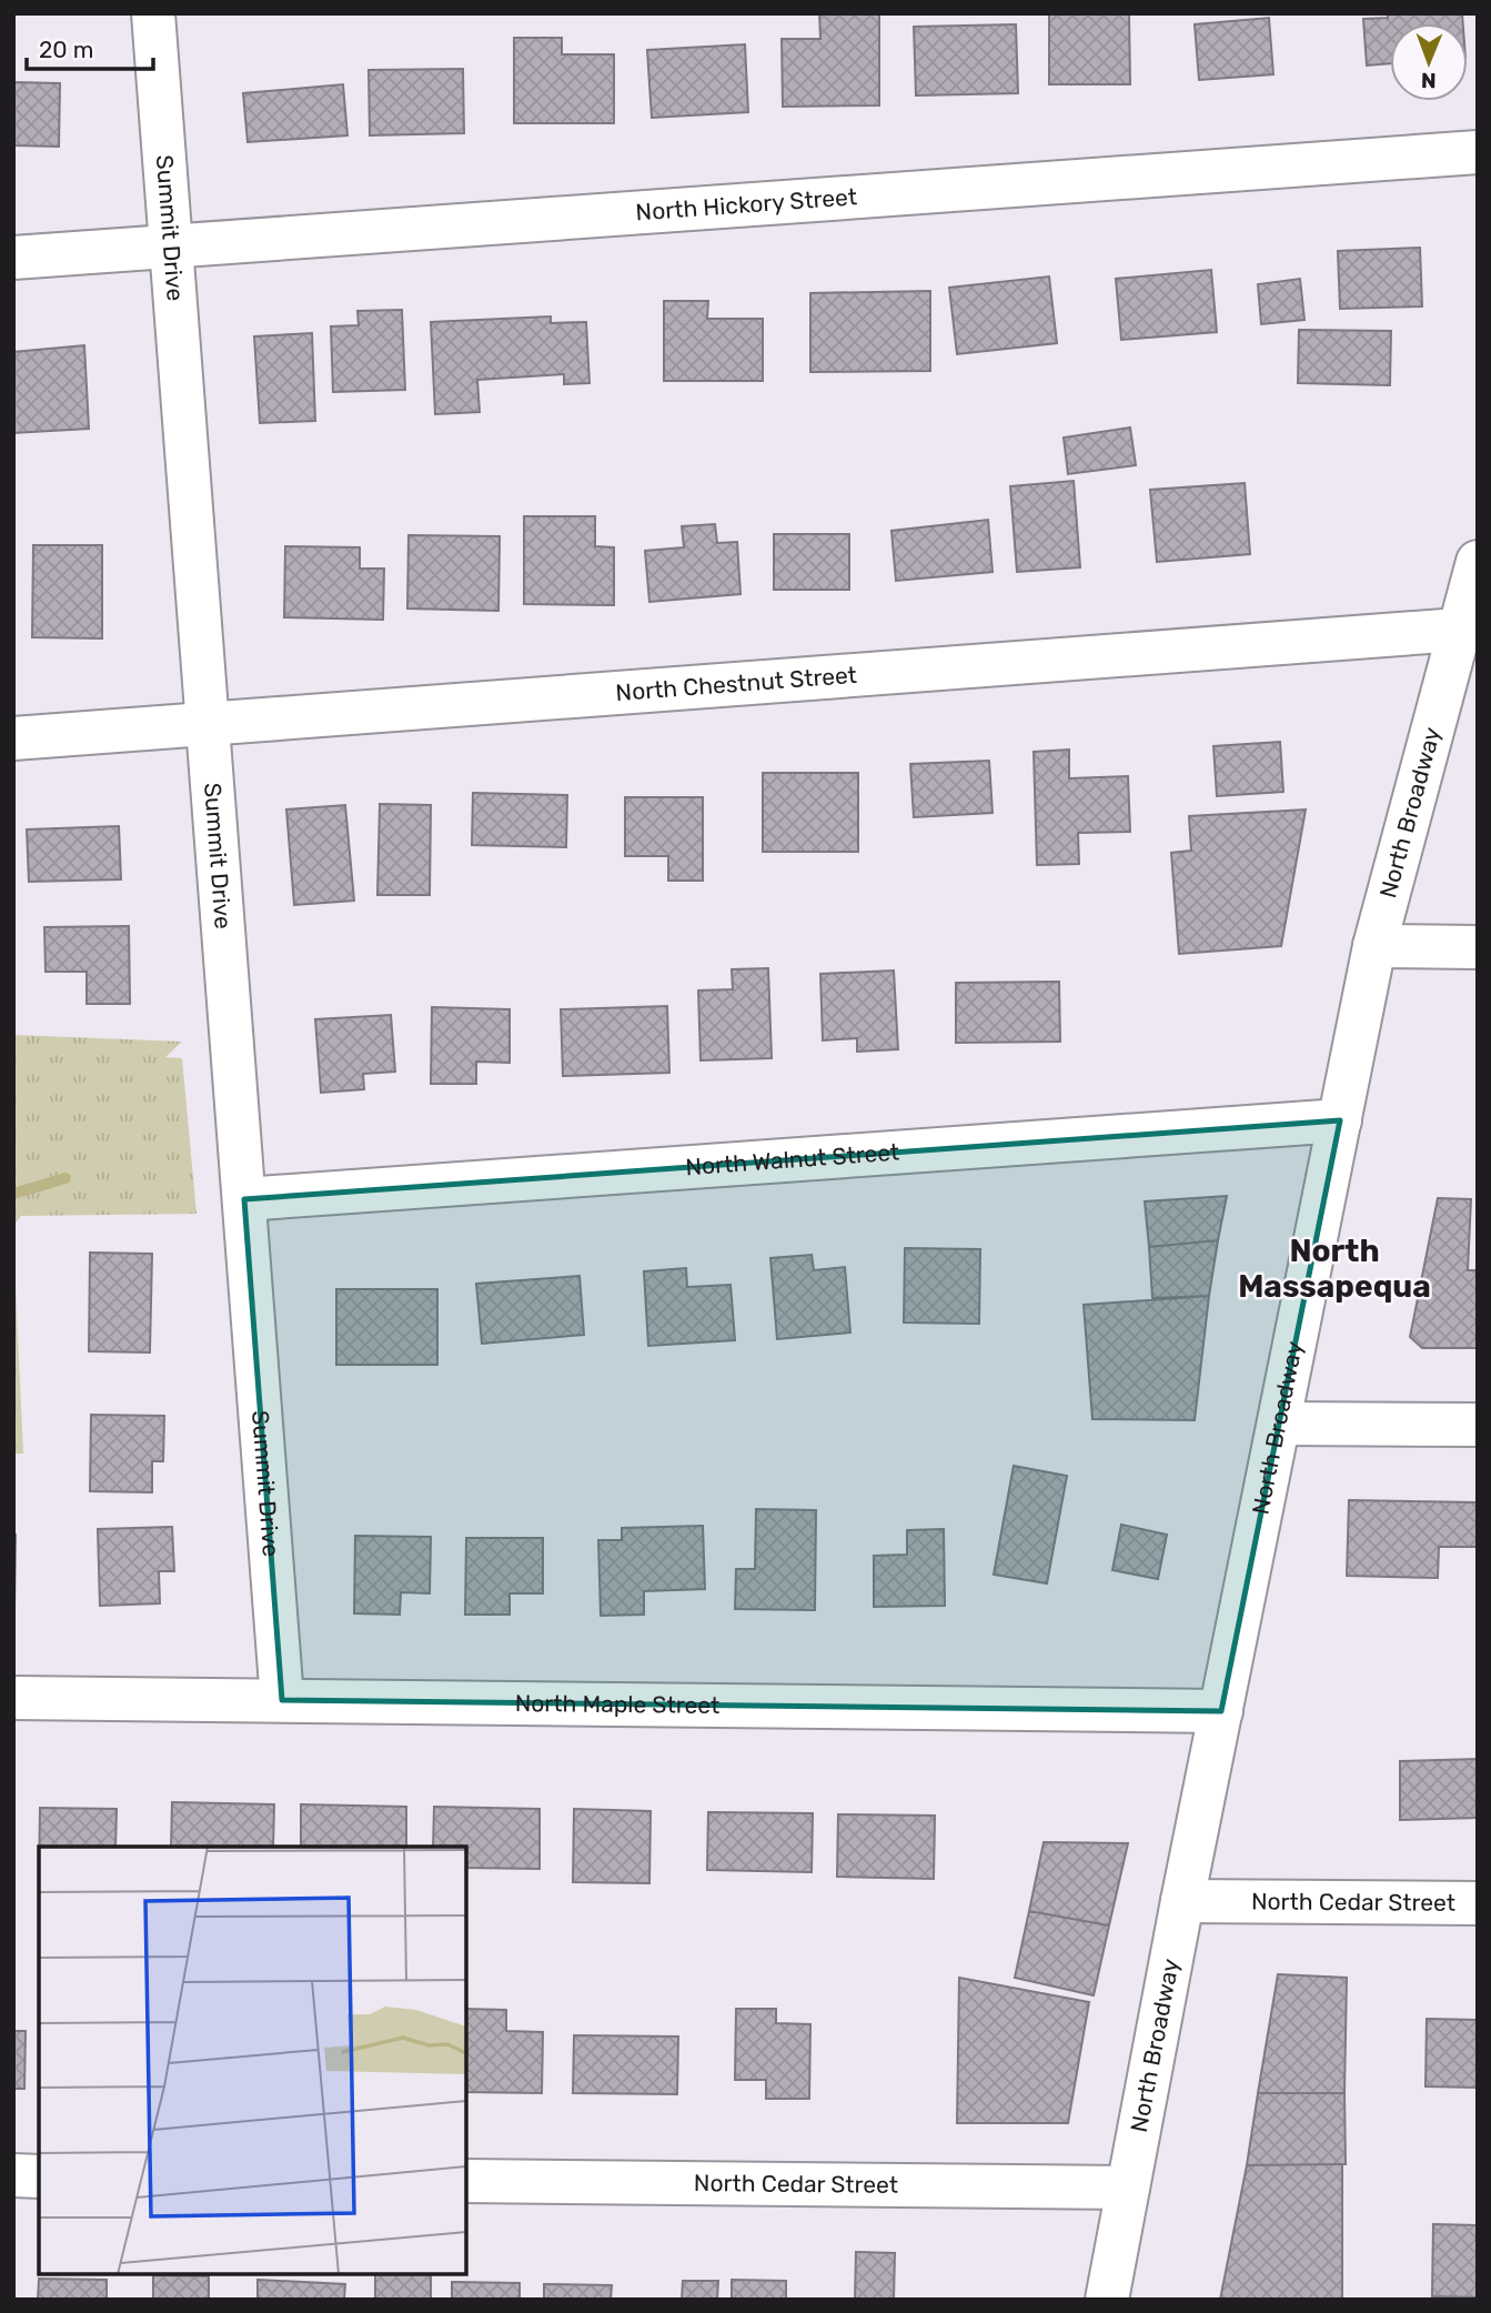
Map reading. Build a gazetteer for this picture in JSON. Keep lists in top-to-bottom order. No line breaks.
{"streets":{"street":["North Hickory Street","Summit Drive","North Chestnut Street","North Broadway","North Walnut Street","North Maple Street","North Cedar Street"]},"crossings":[["North Hickory Street","Summit Drive"],["Summit Drive","North Chestnut Street"],["Summit Drive","North Walnut Street"],["Summit Drive","North Maple Street"],["North Chestnut Street","North Broadway"],["North Broadway","North Walnut Street"],["North Broadway","North Maple Street"],["North Broadway","North Cedar Street"]],"districts":["North Massapequa"],"scale_bar":"20 m","north":"bottom"}
